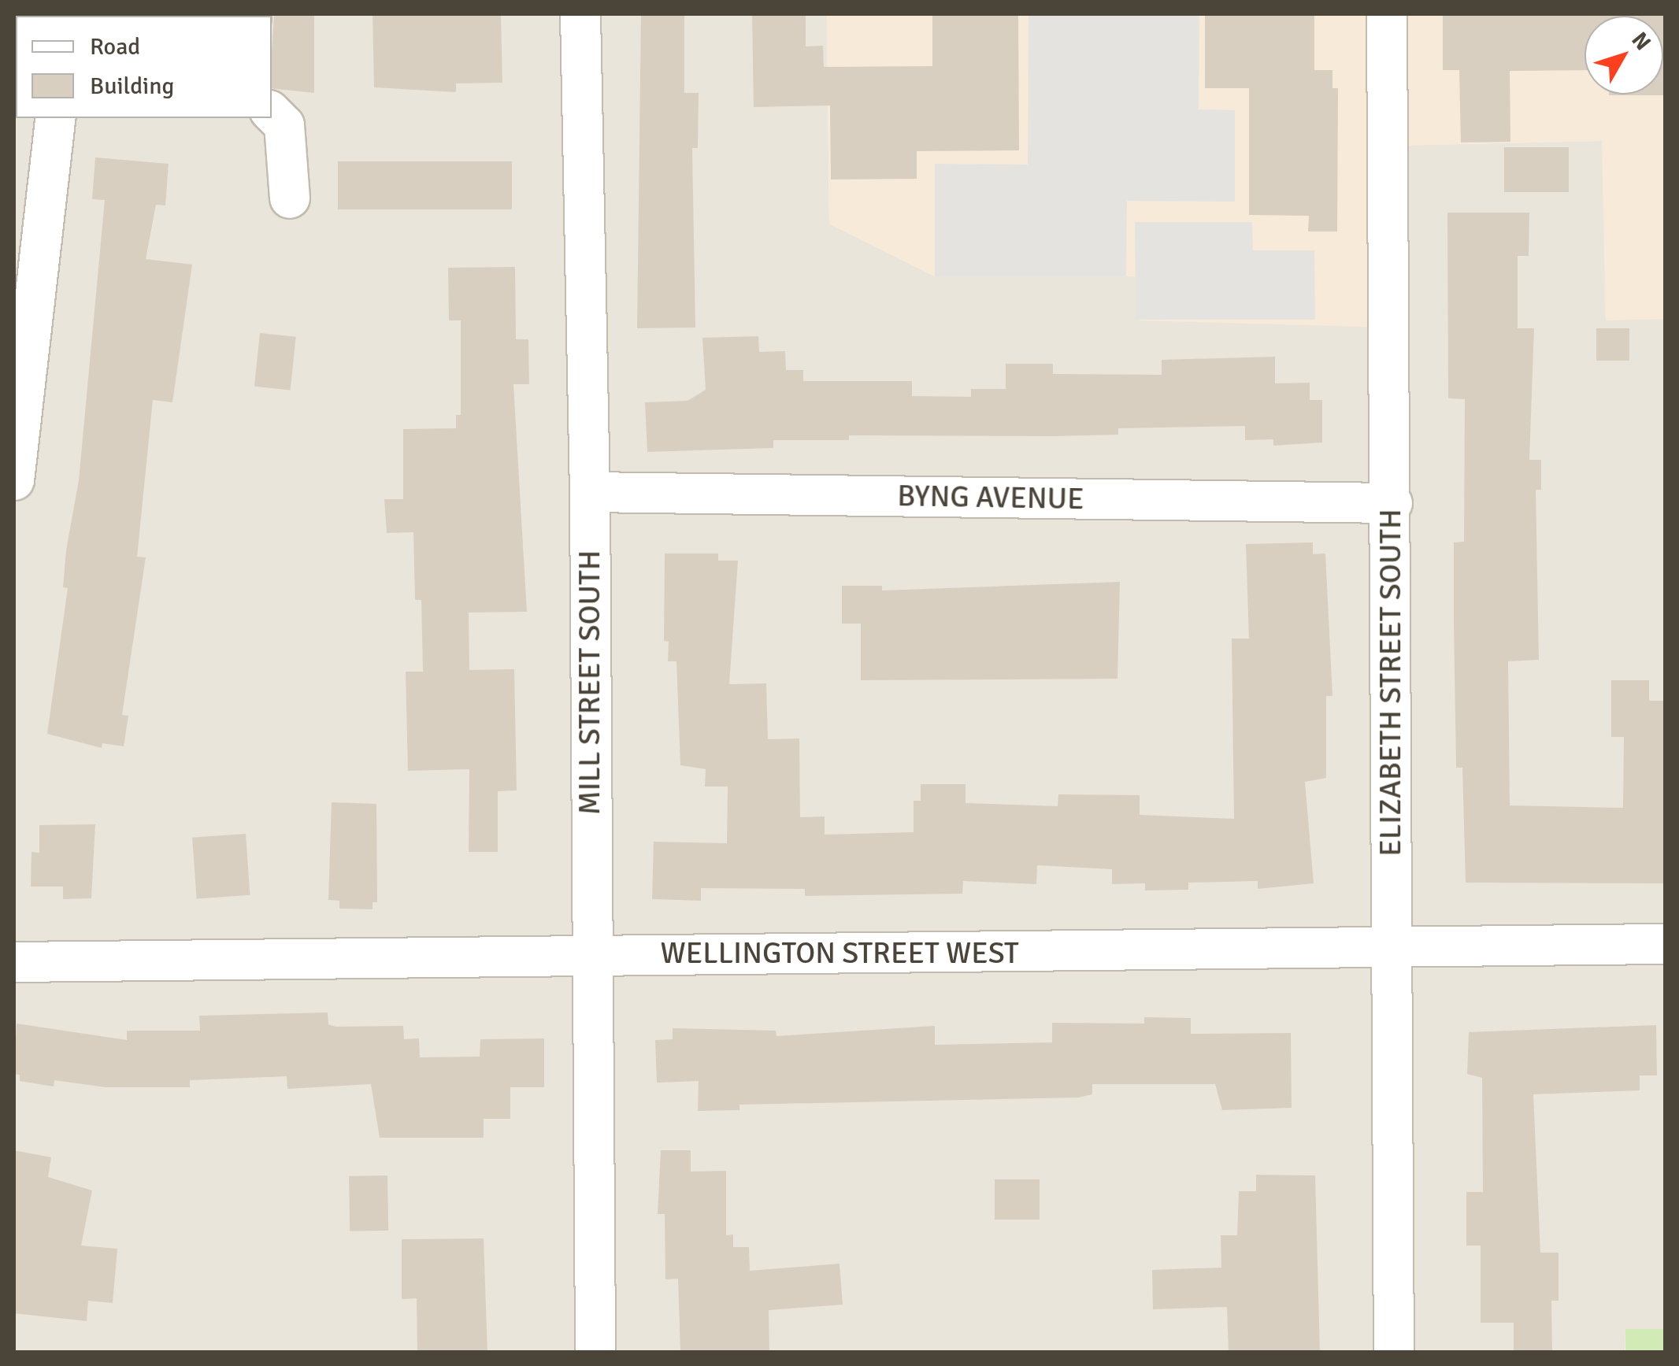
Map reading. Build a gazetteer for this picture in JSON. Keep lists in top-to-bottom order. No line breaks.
{"streets":{"street":["BYNG AVENUE","MILL STREET SOUTH","ELIZABETH STREET SOUTH","WELLINGTON STREET WEST"]},"crossings":[["BYNG AVENUE","MILL STREET SOUTH"],["BYNG AVENUE","ELIZABETH STREET SOUTH"],["MILL STREET SOUTH","WELLINGTON STREET WEST"],["ELIZABETH STREET SOUTH","WELLINGTON STREET WEST"]],"legend":["Road","Building"],"north":"top right"}
